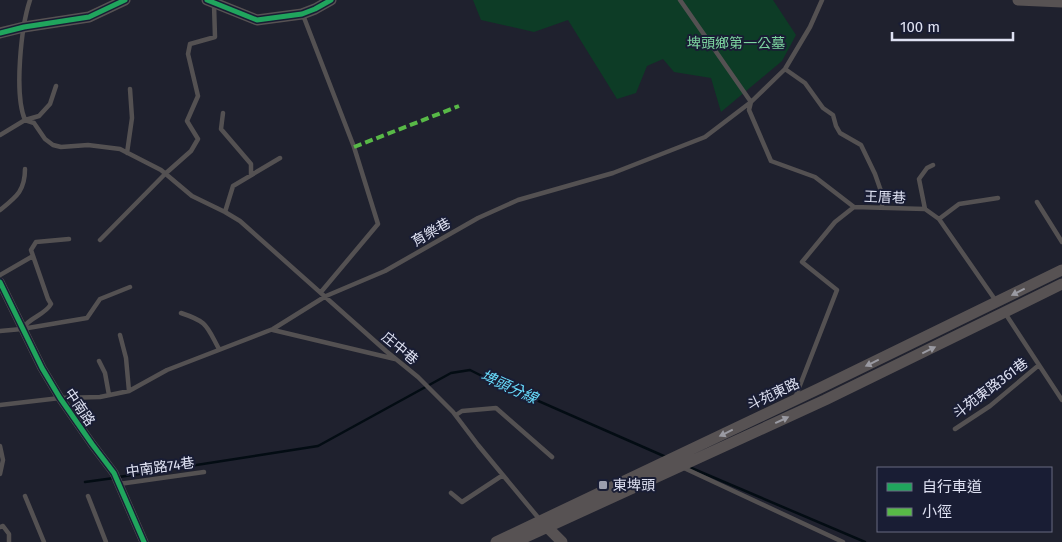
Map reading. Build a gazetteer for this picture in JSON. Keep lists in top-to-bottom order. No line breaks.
{"streets":{"main road":["斗苑東路"],"street":["中南路"],"lane":["王厝巷","育樂巷","庄中巷","斗苑東路361巷","中南路74巷"]},"crossings":[["王厝巷","育樂巷"],["王厝巷","斗苑東路361巷"],["王厝巷","斗苑東路"],["育樂巷","庄中巷"],["育樂巷","中南路"],["庄中巷","斗苑東路"],["斗苑東路361巷","斗苑東路"],["中南路","中南路74巷"]],"water":["埤頭分線"],"parks":["埤頭鄉第一公墓"],"places":{"transit":["東埤頭"]},"legend":["自行車道","小徑"],"scale_bar":"100 m"}
